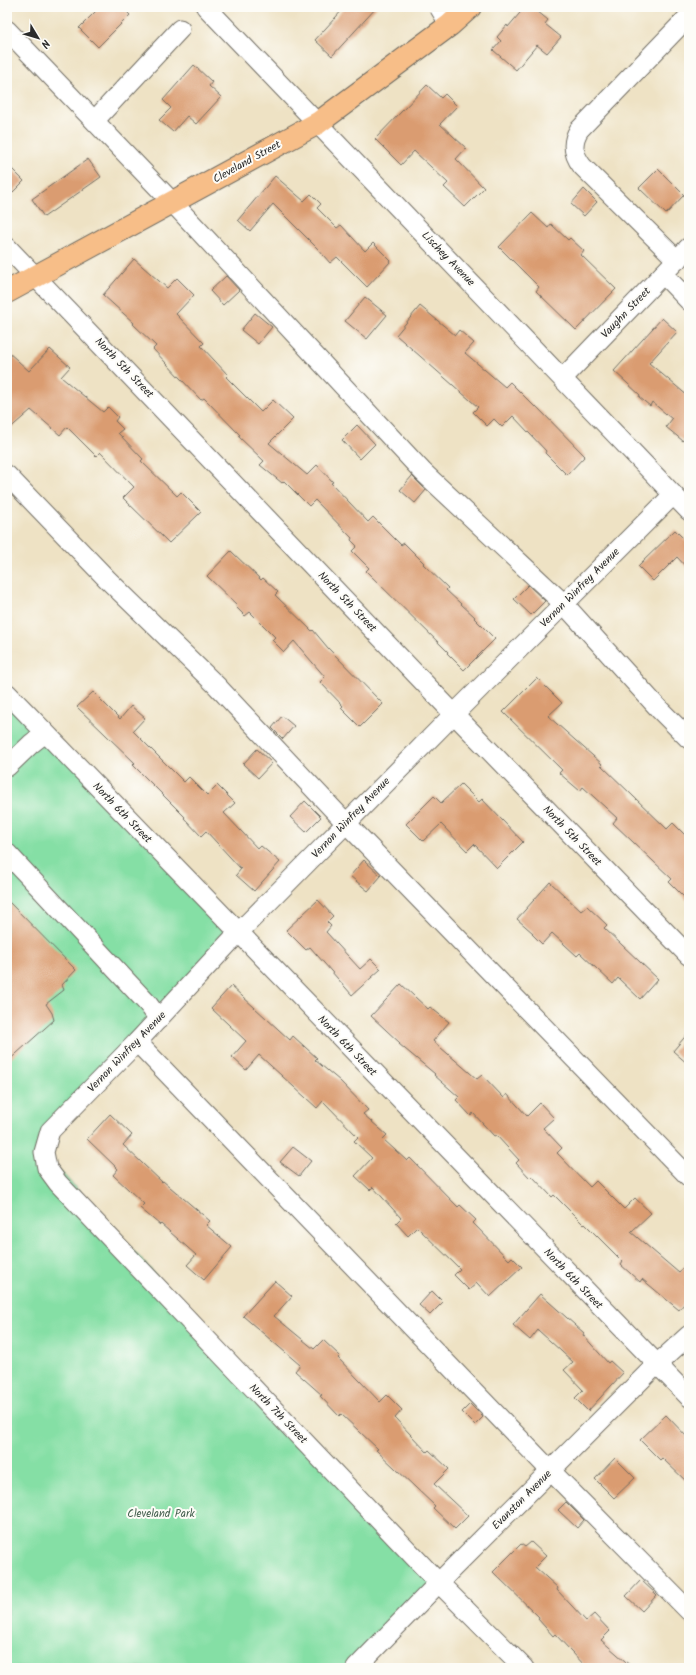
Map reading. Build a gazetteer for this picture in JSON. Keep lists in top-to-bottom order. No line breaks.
{"streets":{"main road":["Cleveland Street"],"street":["Lischey Avenue","Vaughn Street","North 5th Street","Vernon Winfrey Avenue","North 6th Street","North 7th Street","Evanston Avenue"]},"crossings":[["Cleveland Street","Lischey Avenue"],["Cleveland Street","North 5th Street"],["Lischey Avenue","Vaughn Street"],["Lischey Avenue","Vernon Winfrey Avenue"],["North 5th Street","Vernon Winfrey Avenue"],["Vernon Winfrey Avenue","North 6th Street"],["Vernon Winfrey Avenue","North 7th Street"],["North 6th Street","Evanston Avenue"],["North 7th Street","Evanston Avenue"]],"parks":["Cleveland Park"],"north":"bottom right"}
